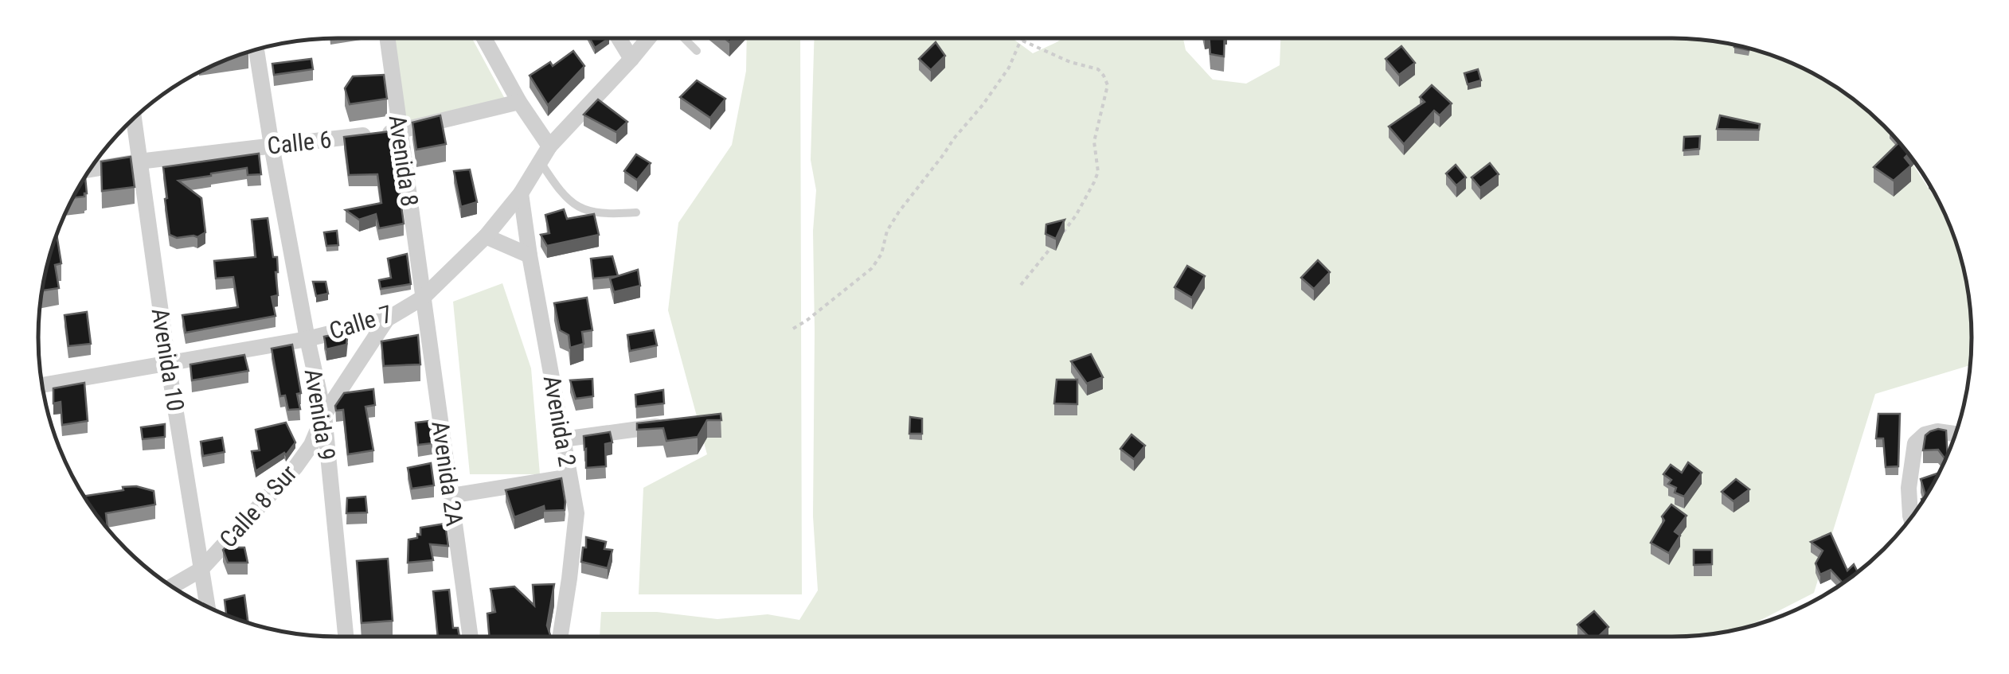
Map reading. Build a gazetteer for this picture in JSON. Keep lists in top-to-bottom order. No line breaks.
{"streets":{"street":["Calle 6","Avenida 8","Calle 7","Avenida 10","Avenida 9","Avenida 2","Avenida 2A","Calle 8 Sur"]},"crossings":[["Calle 6","Avenida 8"],["Calle 6","Avenida 10"],["Calle 6","Avenida 9"],["Avenida 8","Calle 7"],["Avenida 8","Avenida 2A"],["Calle 7","Avenida 10"],["Calle 7","Avenida 9"],["Calle 7","Avenida 2"],["Calle 7","Avenida 2A"],["Calle 7","Calle 8 Sur"],["Avenida 10","Calle 8 Sur"],["Avenida 9","Calle 8 Sur"]]}
